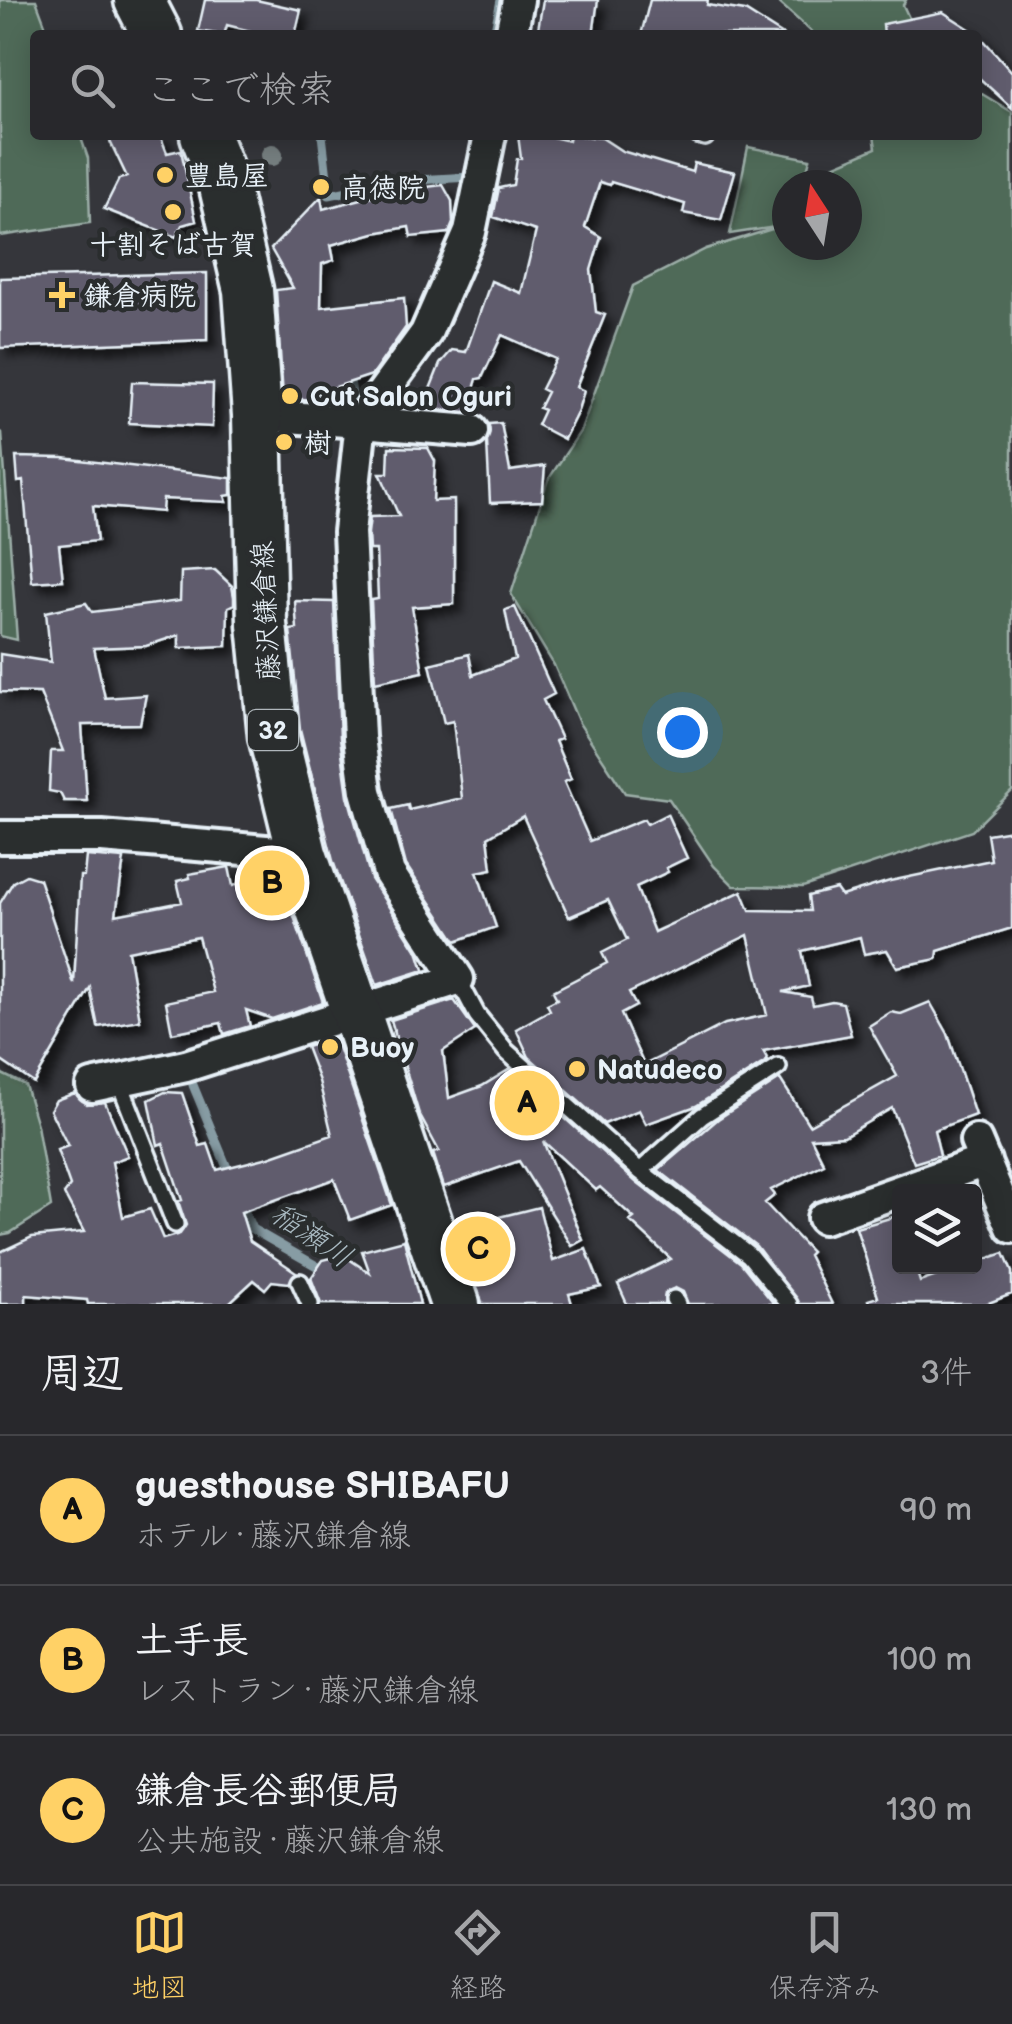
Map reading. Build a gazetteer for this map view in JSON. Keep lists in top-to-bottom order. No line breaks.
{"streets":{"main road":["藤沢鎌倉線","32"]},"water":["稲瀬川"],"places":{"other":["豊島屋","高徳院","十割そば古賀","Cut Salon Oguri","樹","Buoy","Natudeco"],"health":["鎌倉病院"]},"north":"top","page":{"search":"ここで検索","pins":["B","A","C"],"heading":["周辺","3件"],"list":[{"mark":"A","name":"guesthouse SHIBAFU","note":"ホテル · 藤沢鎌倉線","value":"90 m"},{"mark":"B","name":"土手長","note":"レストラン · 藤沢鎌倉線","value":"100 m"},{"mark":"C","name":"鎌倉長谷郵便局","note":"公共施設 · 藤沢鎌倉線","value":"130 m"}],"nav":["地図","経路","保存済み"]}}
